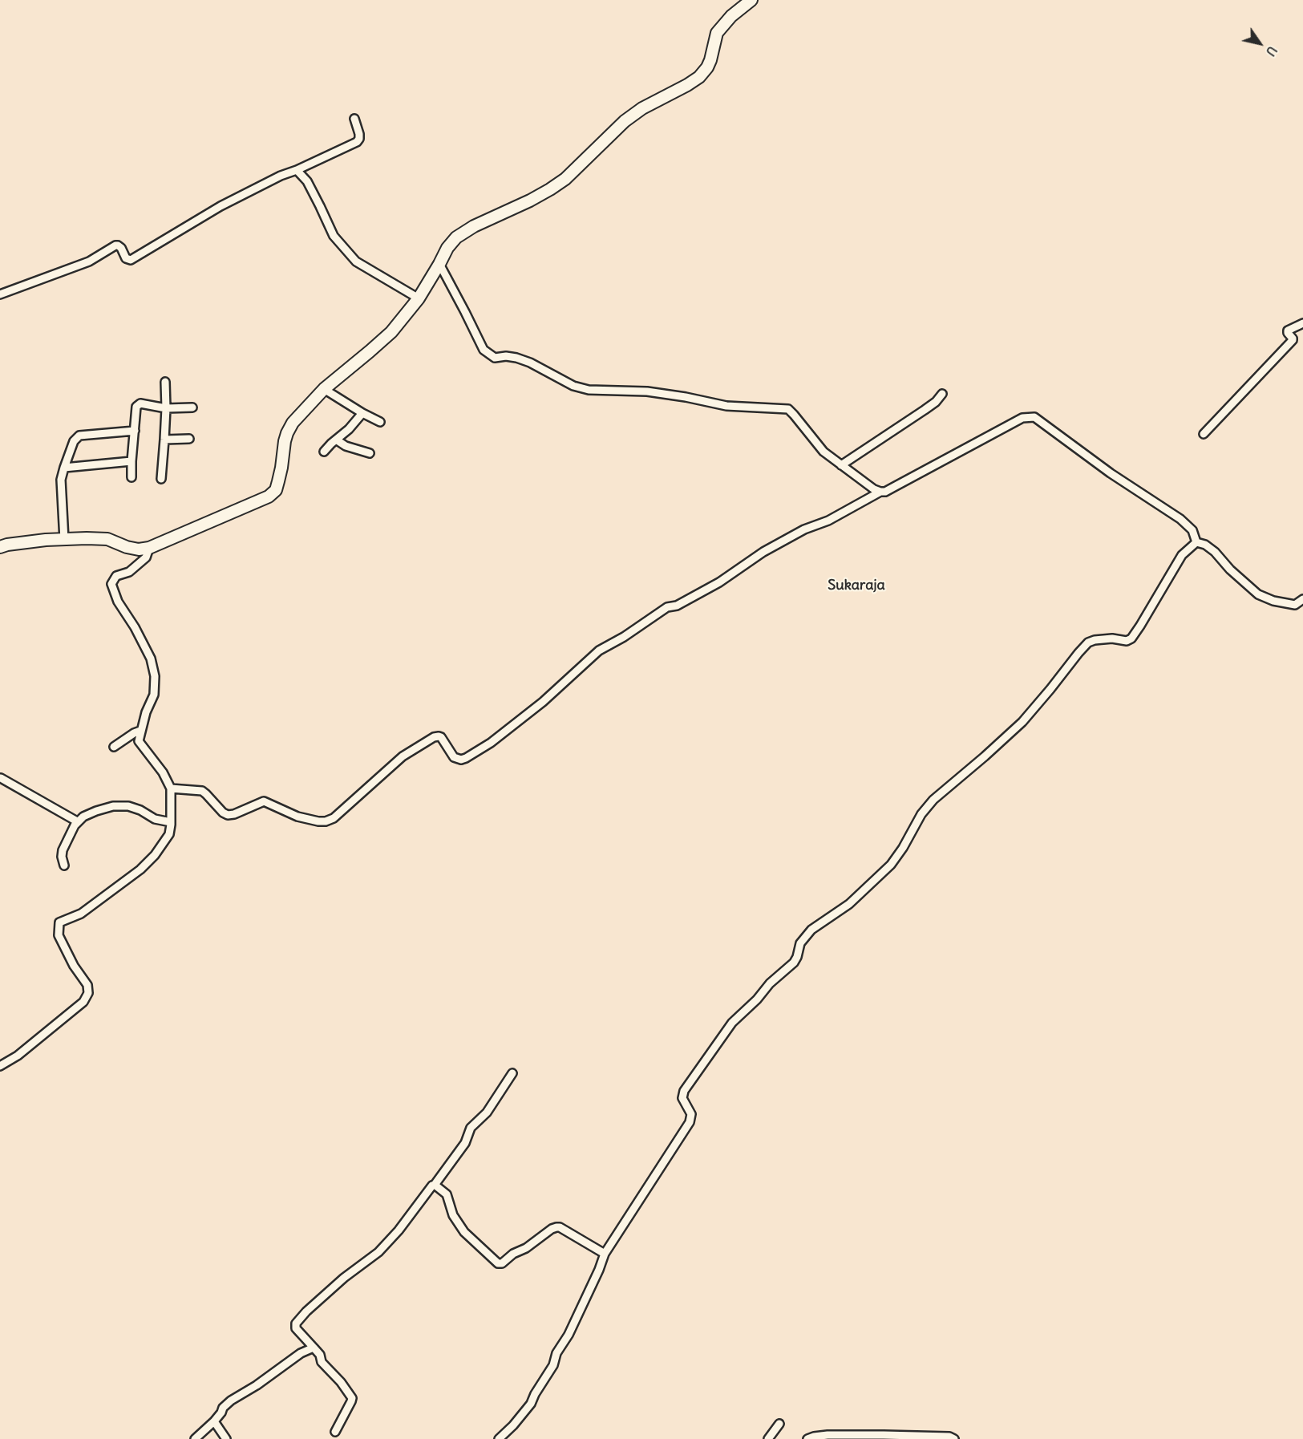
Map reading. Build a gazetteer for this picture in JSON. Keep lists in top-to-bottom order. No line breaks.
{"districts":["Sukaraja"],"north":"bottom right"}
